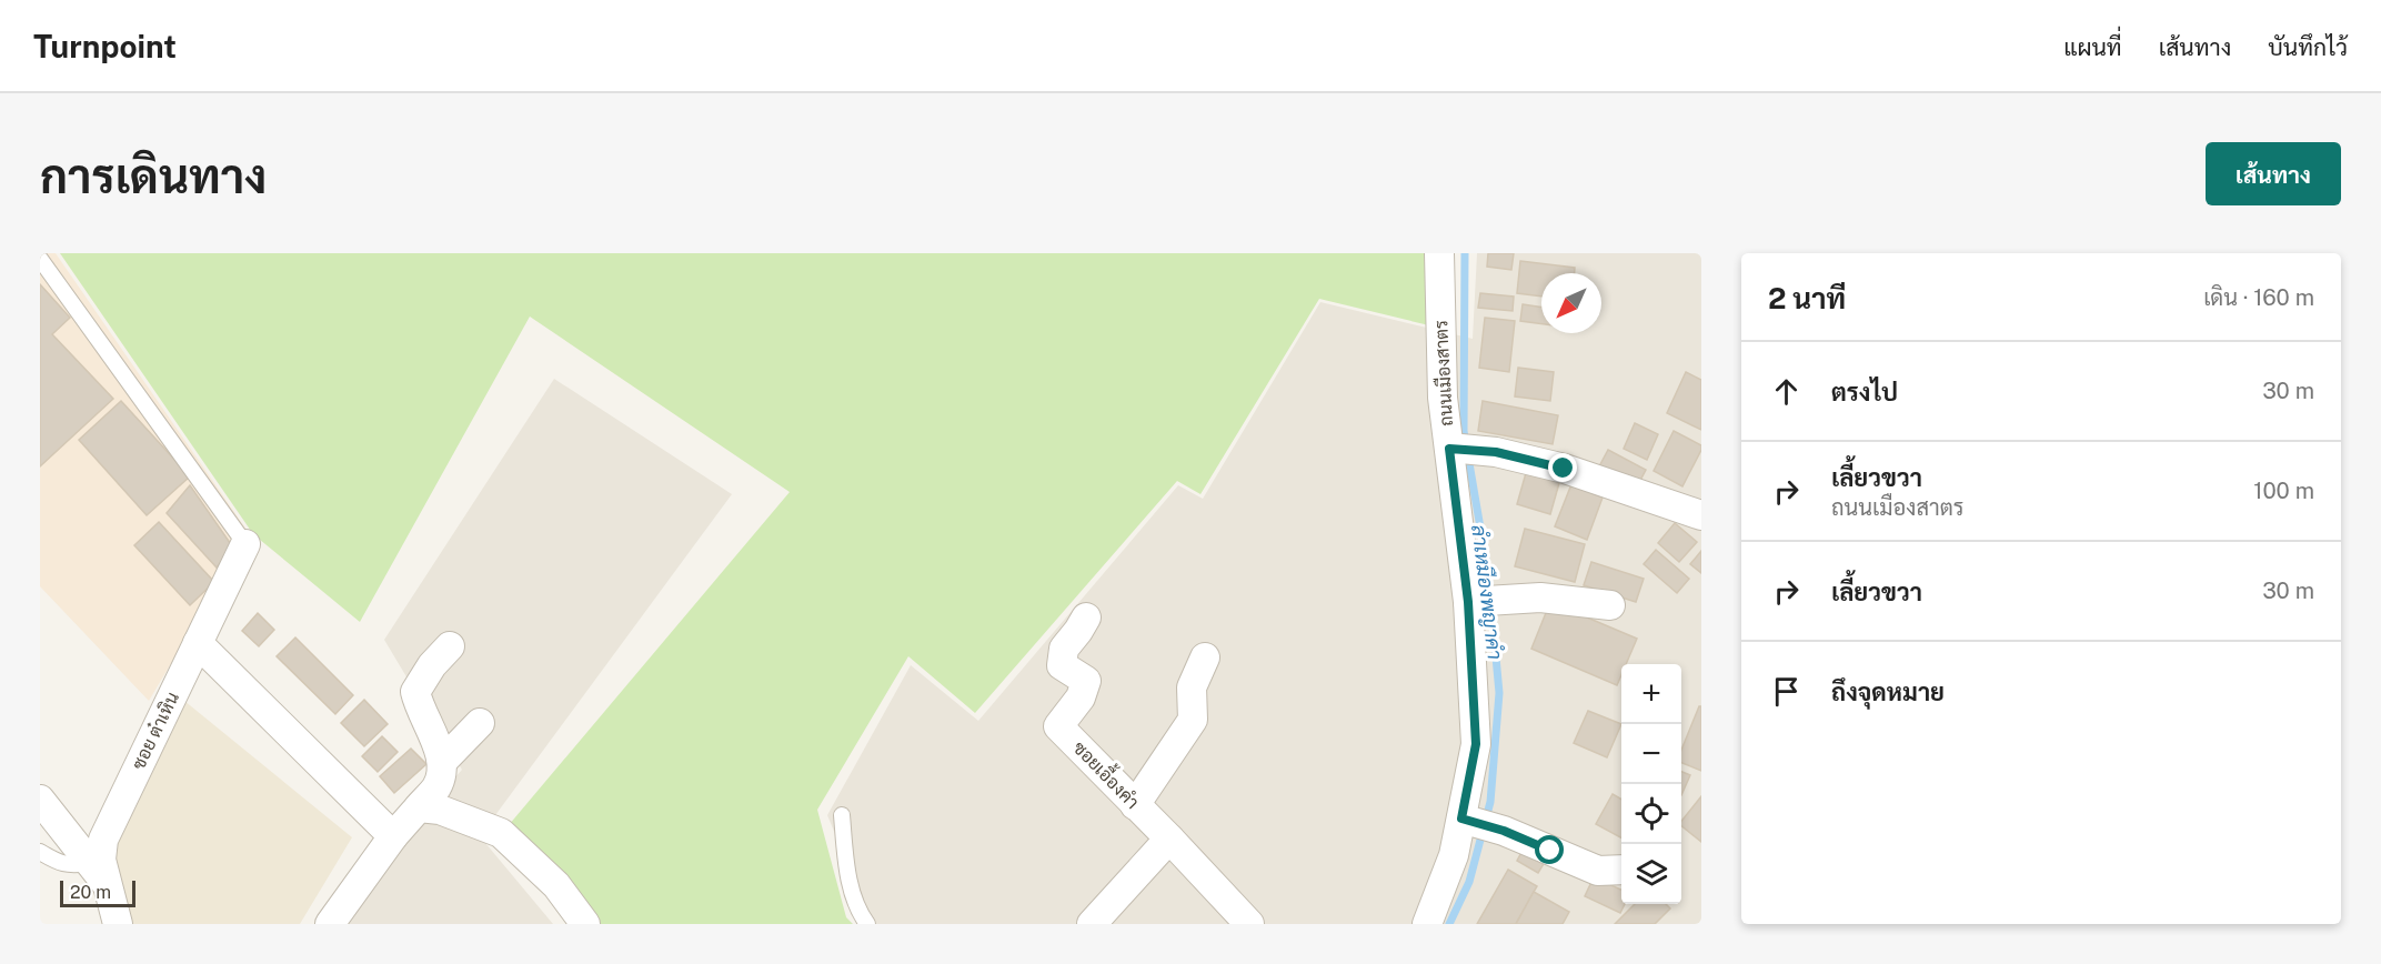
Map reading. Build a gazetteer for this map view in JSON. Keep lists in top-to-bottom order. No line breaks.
{"streets":{"street":["ถนนเมืองสาตร","ซอย ต๋าเหิน","ซอยเอื้องคำ"]},"water":["ลำเหมืองพญาคำ"],"scale_bar":"20 m","north":"bottom left","page":{"header":"Turnpoint","nav":["แผนที่","เส้นทาง","บันทึกไว้"],"buttons":"เส้นทาง","title":"การเดินทาง","heading":["2 นาที","เดิน · 160 m"],"list":[["ตรงไป","30 m"],["เลี้ยวขวา","ถนนเมืองสาตร","100 m"],["เลี้ยวขวา","30 m"],"ถึงจุดหมาย"],"map_buttons":["+","−"],"scale":"20 m"}}
